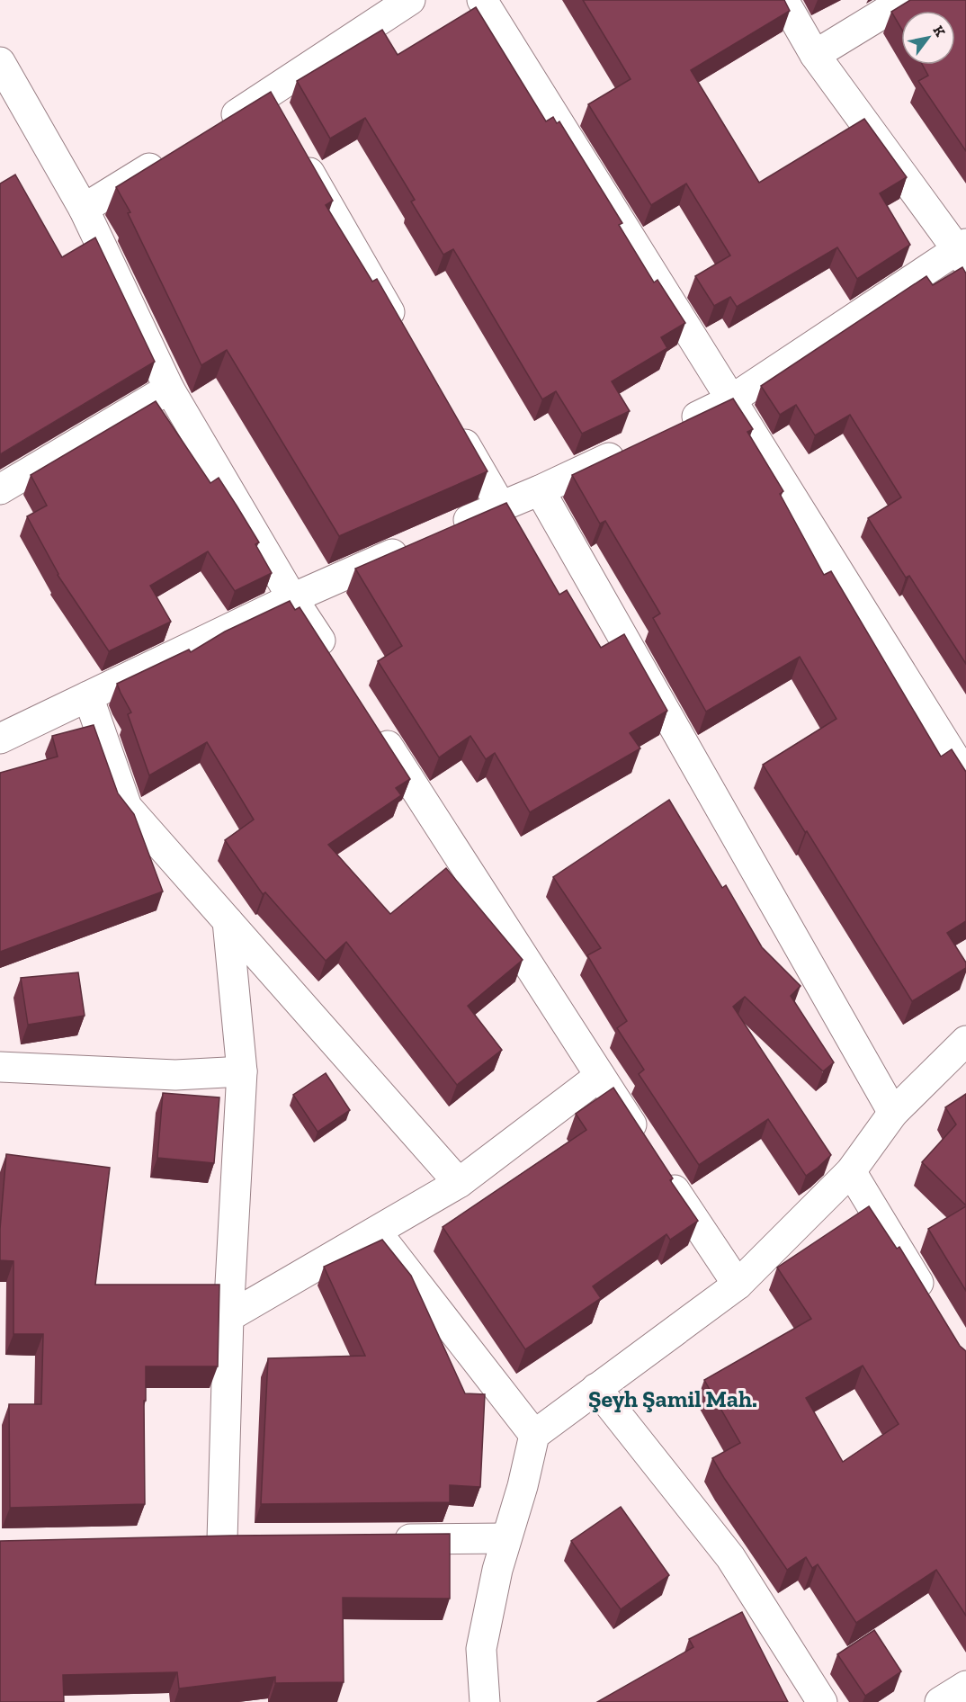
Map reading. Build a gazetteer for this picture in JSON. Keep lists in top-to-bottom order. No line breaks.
{"districts":["Şeyh Şamil Mah."],"north":"top right"}
